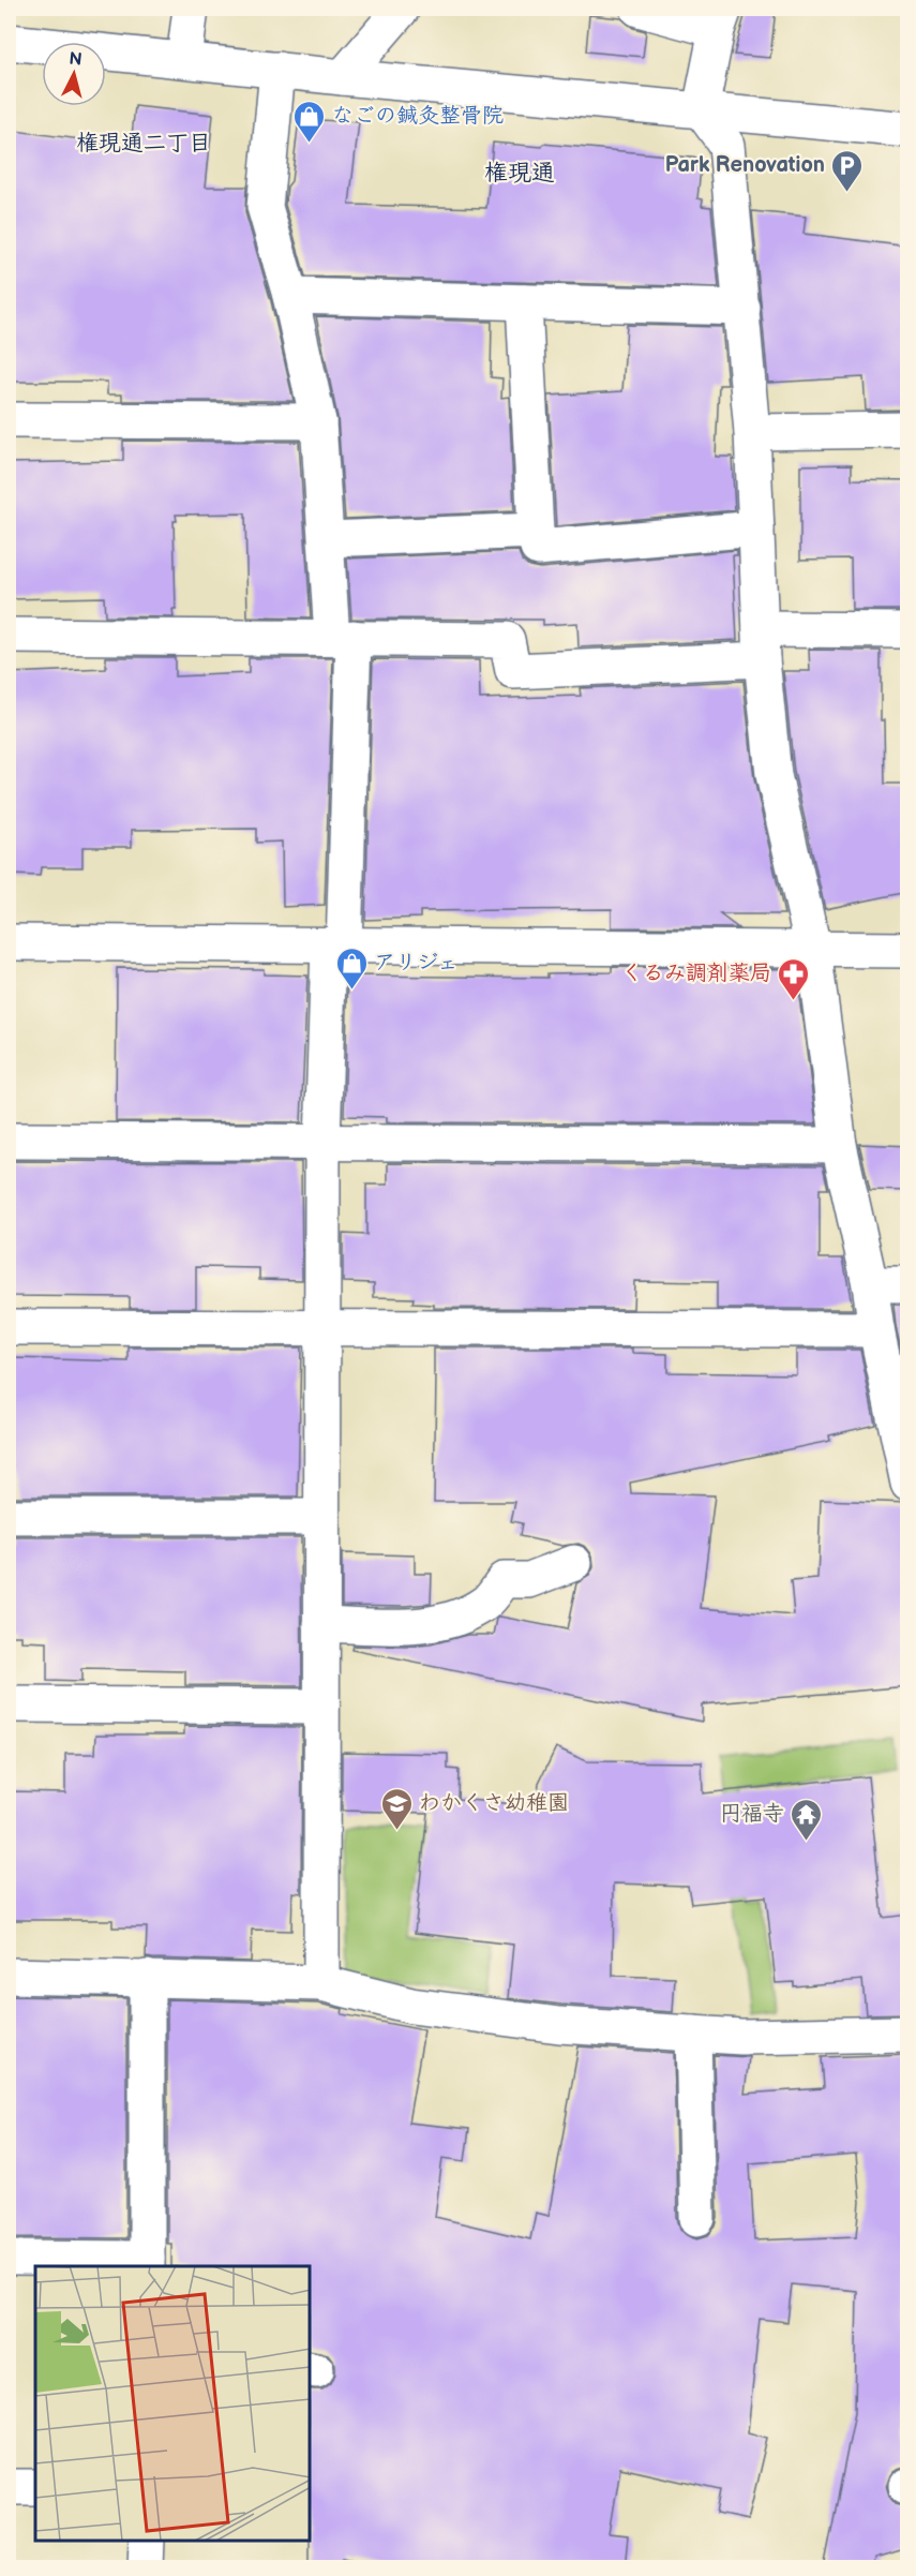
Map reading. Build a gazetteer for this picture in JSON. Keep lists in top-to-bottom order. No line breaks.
{"districts":["権現通二丁目","権現通"],"places":{"shop":["なごの鍼灸整骨院","アリジェ"],"parking":["Park Renovation"],"pharmacy":["くるみ調剤薬局"],"school or university":["わかくさ幼稚園"],"temple":["円福寺"]},"north":"top"}
